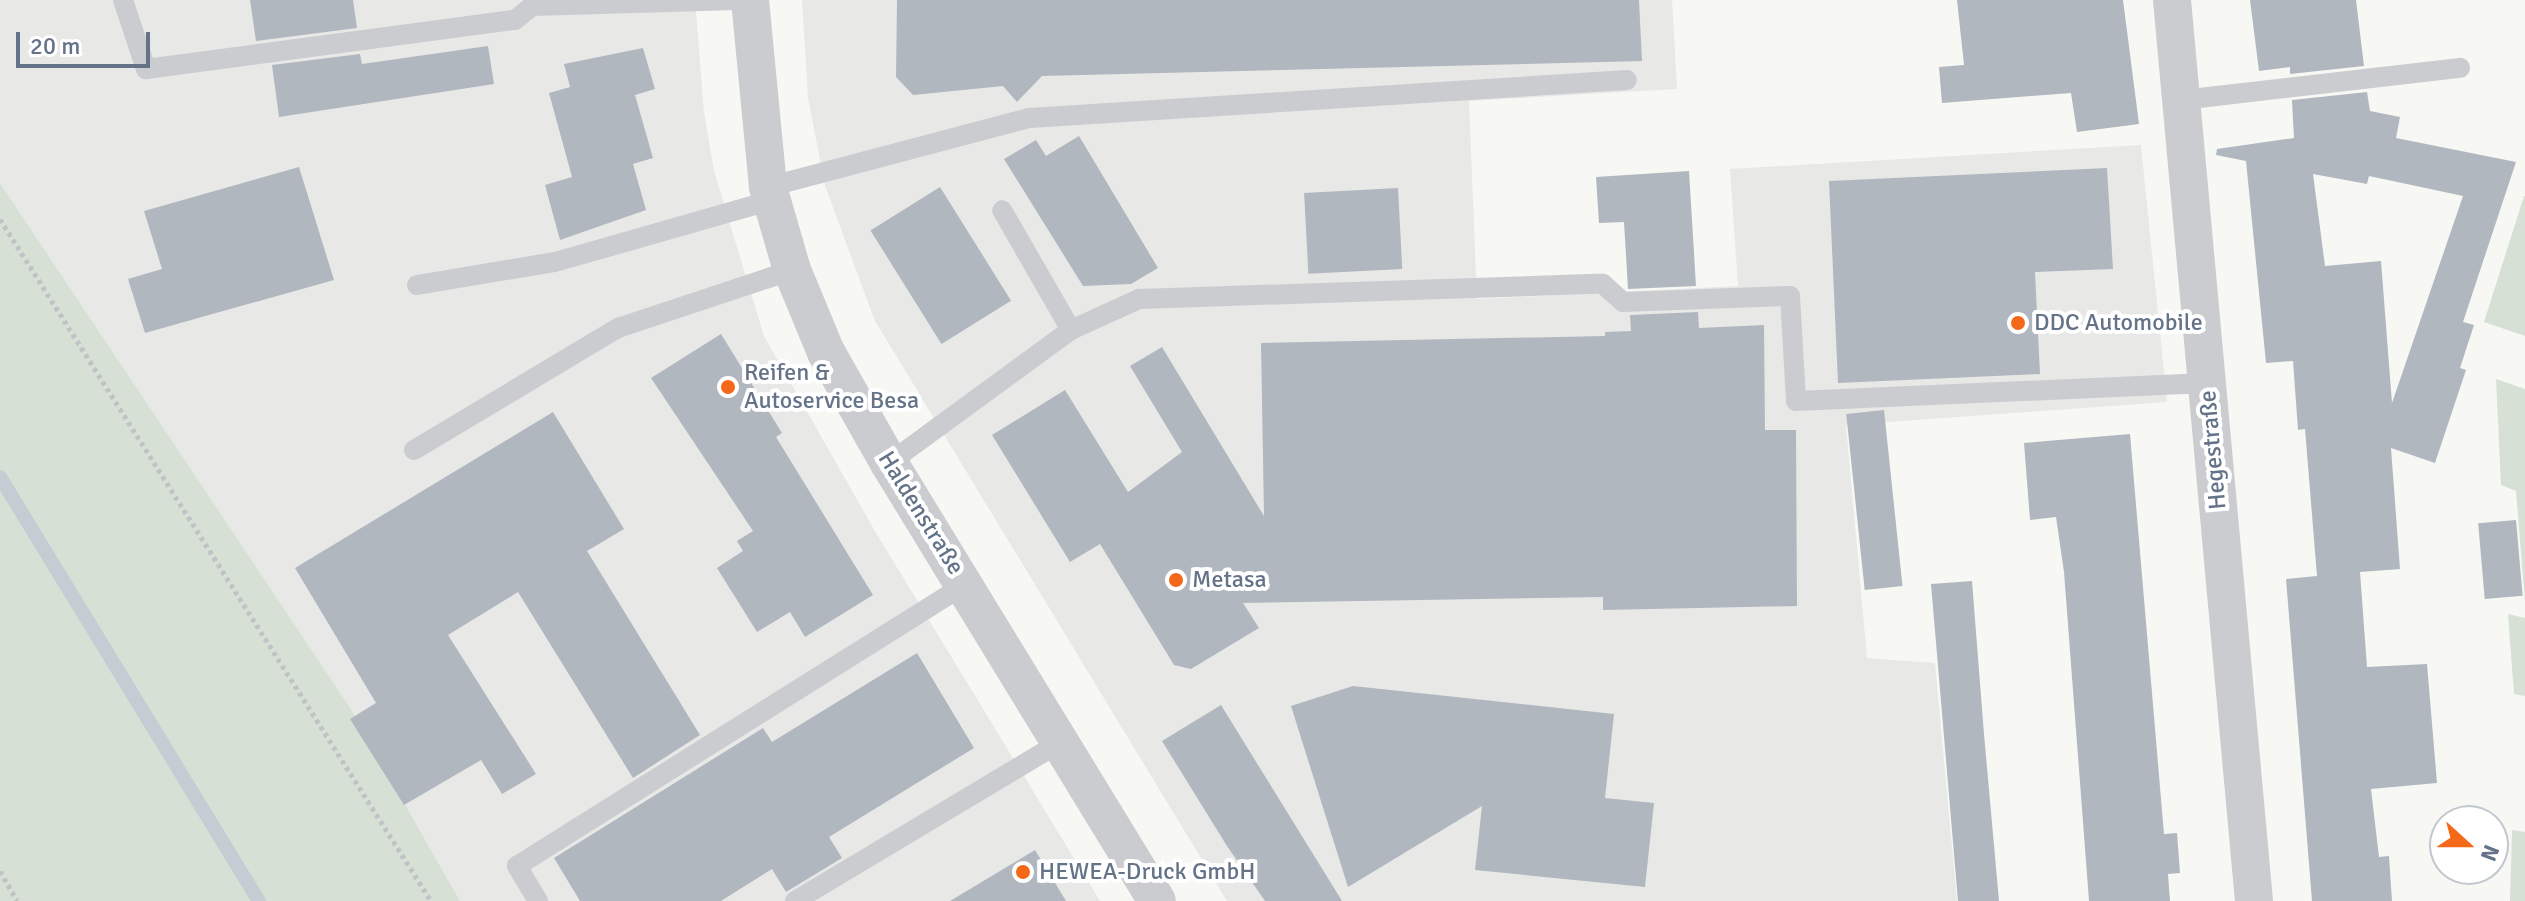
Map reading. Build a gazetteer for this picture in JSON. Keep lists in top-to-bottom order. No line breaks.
{"streets":{"street":["Hegestraße","Haldenstraße"]},"places":["DDC Automobile","Reifen & Autoservice Besa","Metasa","HEWEA-Druck GmbH"],"scale_bar":"20 m","north":"right"}
